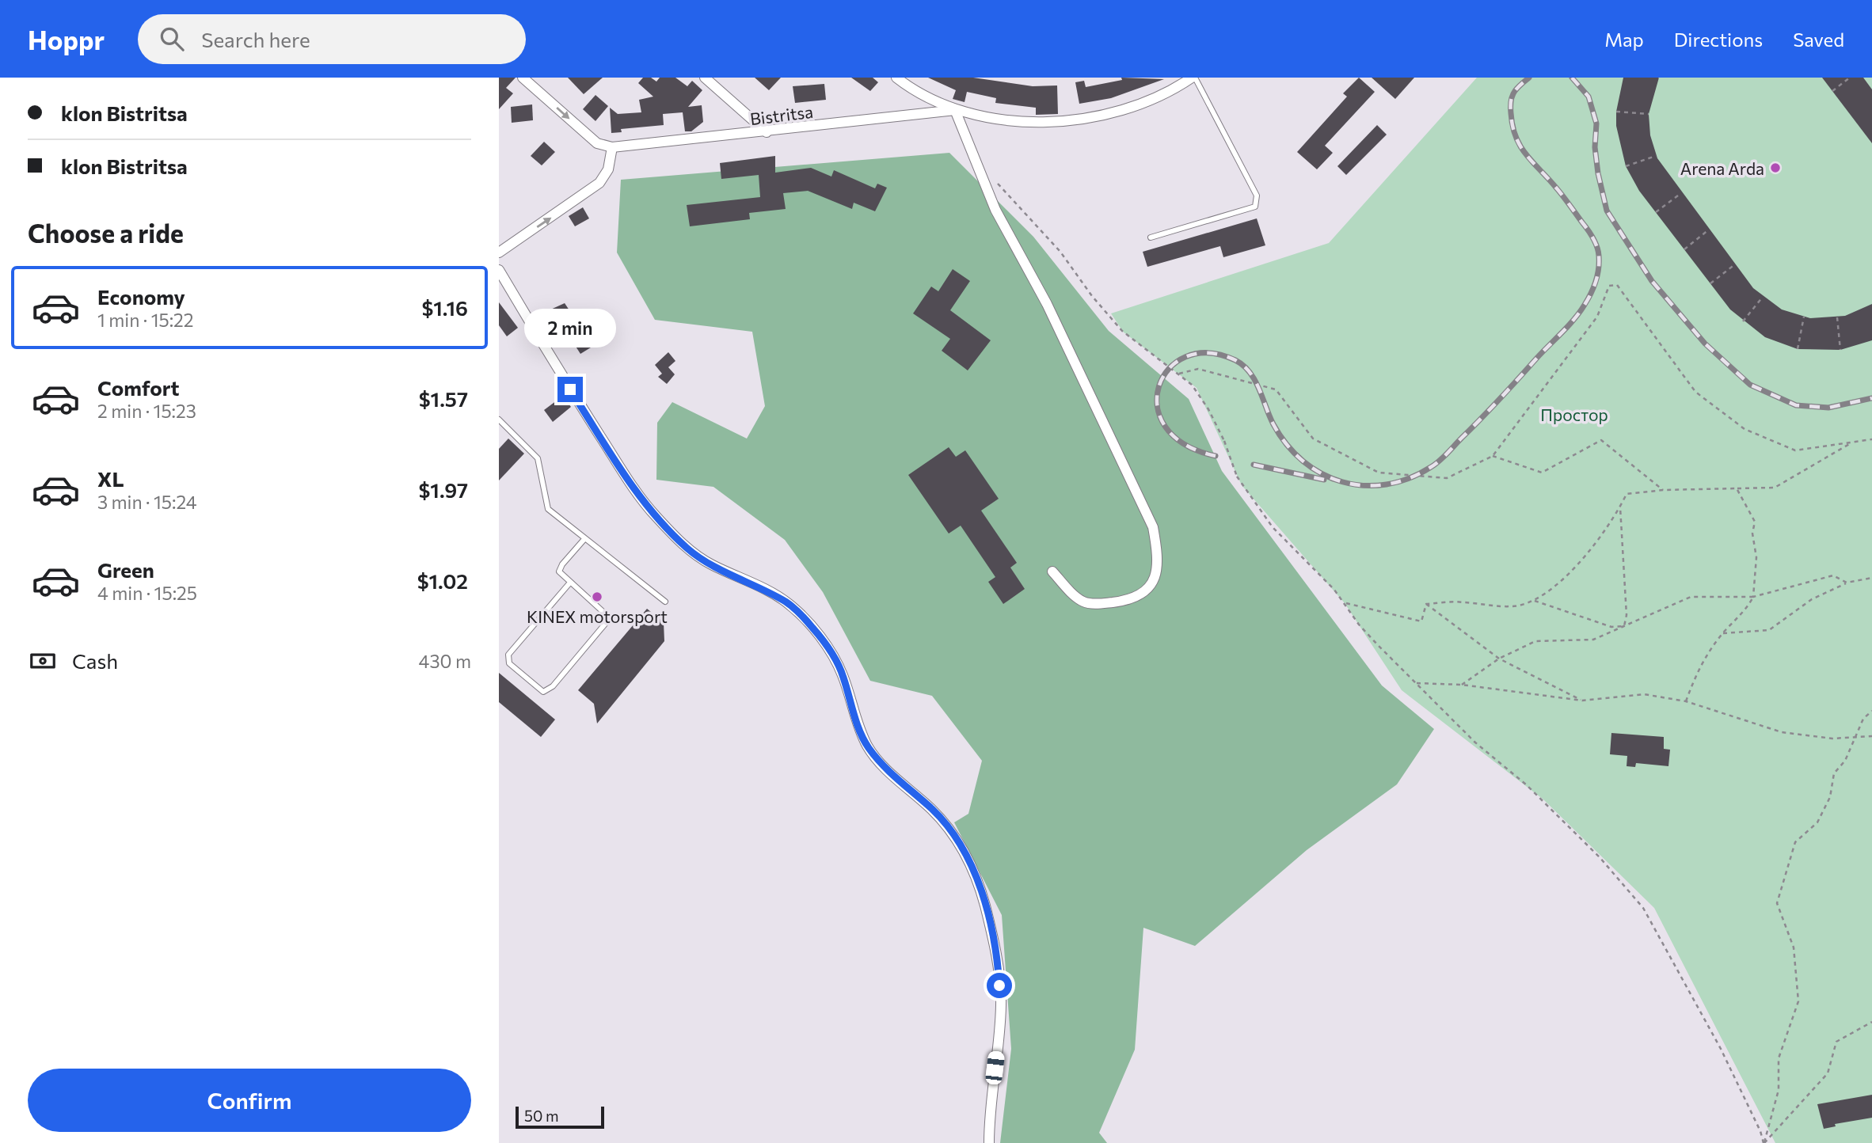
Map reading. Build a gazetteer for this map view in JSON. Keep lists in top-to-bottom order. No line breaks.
{"streets":{"street":["Bistritsa"]},"parks":["Простор"],"places":["Arena Arda","KINEX motorsport"],"scale_bar":"50 m","page":{"header":"Hoppr","search":"Search here","nav":["Map","Directions","Saved"],"banner":["klon Bistritsa","klon Bistritsa"],"heading":"Choose a ride","list":[{"name":"Economy","note":"1 min · 15:22","value":"$1.16"},{"name":"Comfort","note":"2 min · 15:23","value":"$1.57"},{"name":"XL","note":"3 min · 15:24","value":"$1.97"},{"name":"Green","note":"4 min · 15:25","value":"$1.02"}],"bubble":"2 min","pay":["Cash","430 m"],"buttons":"Confirm","scale":"50 m"}}
